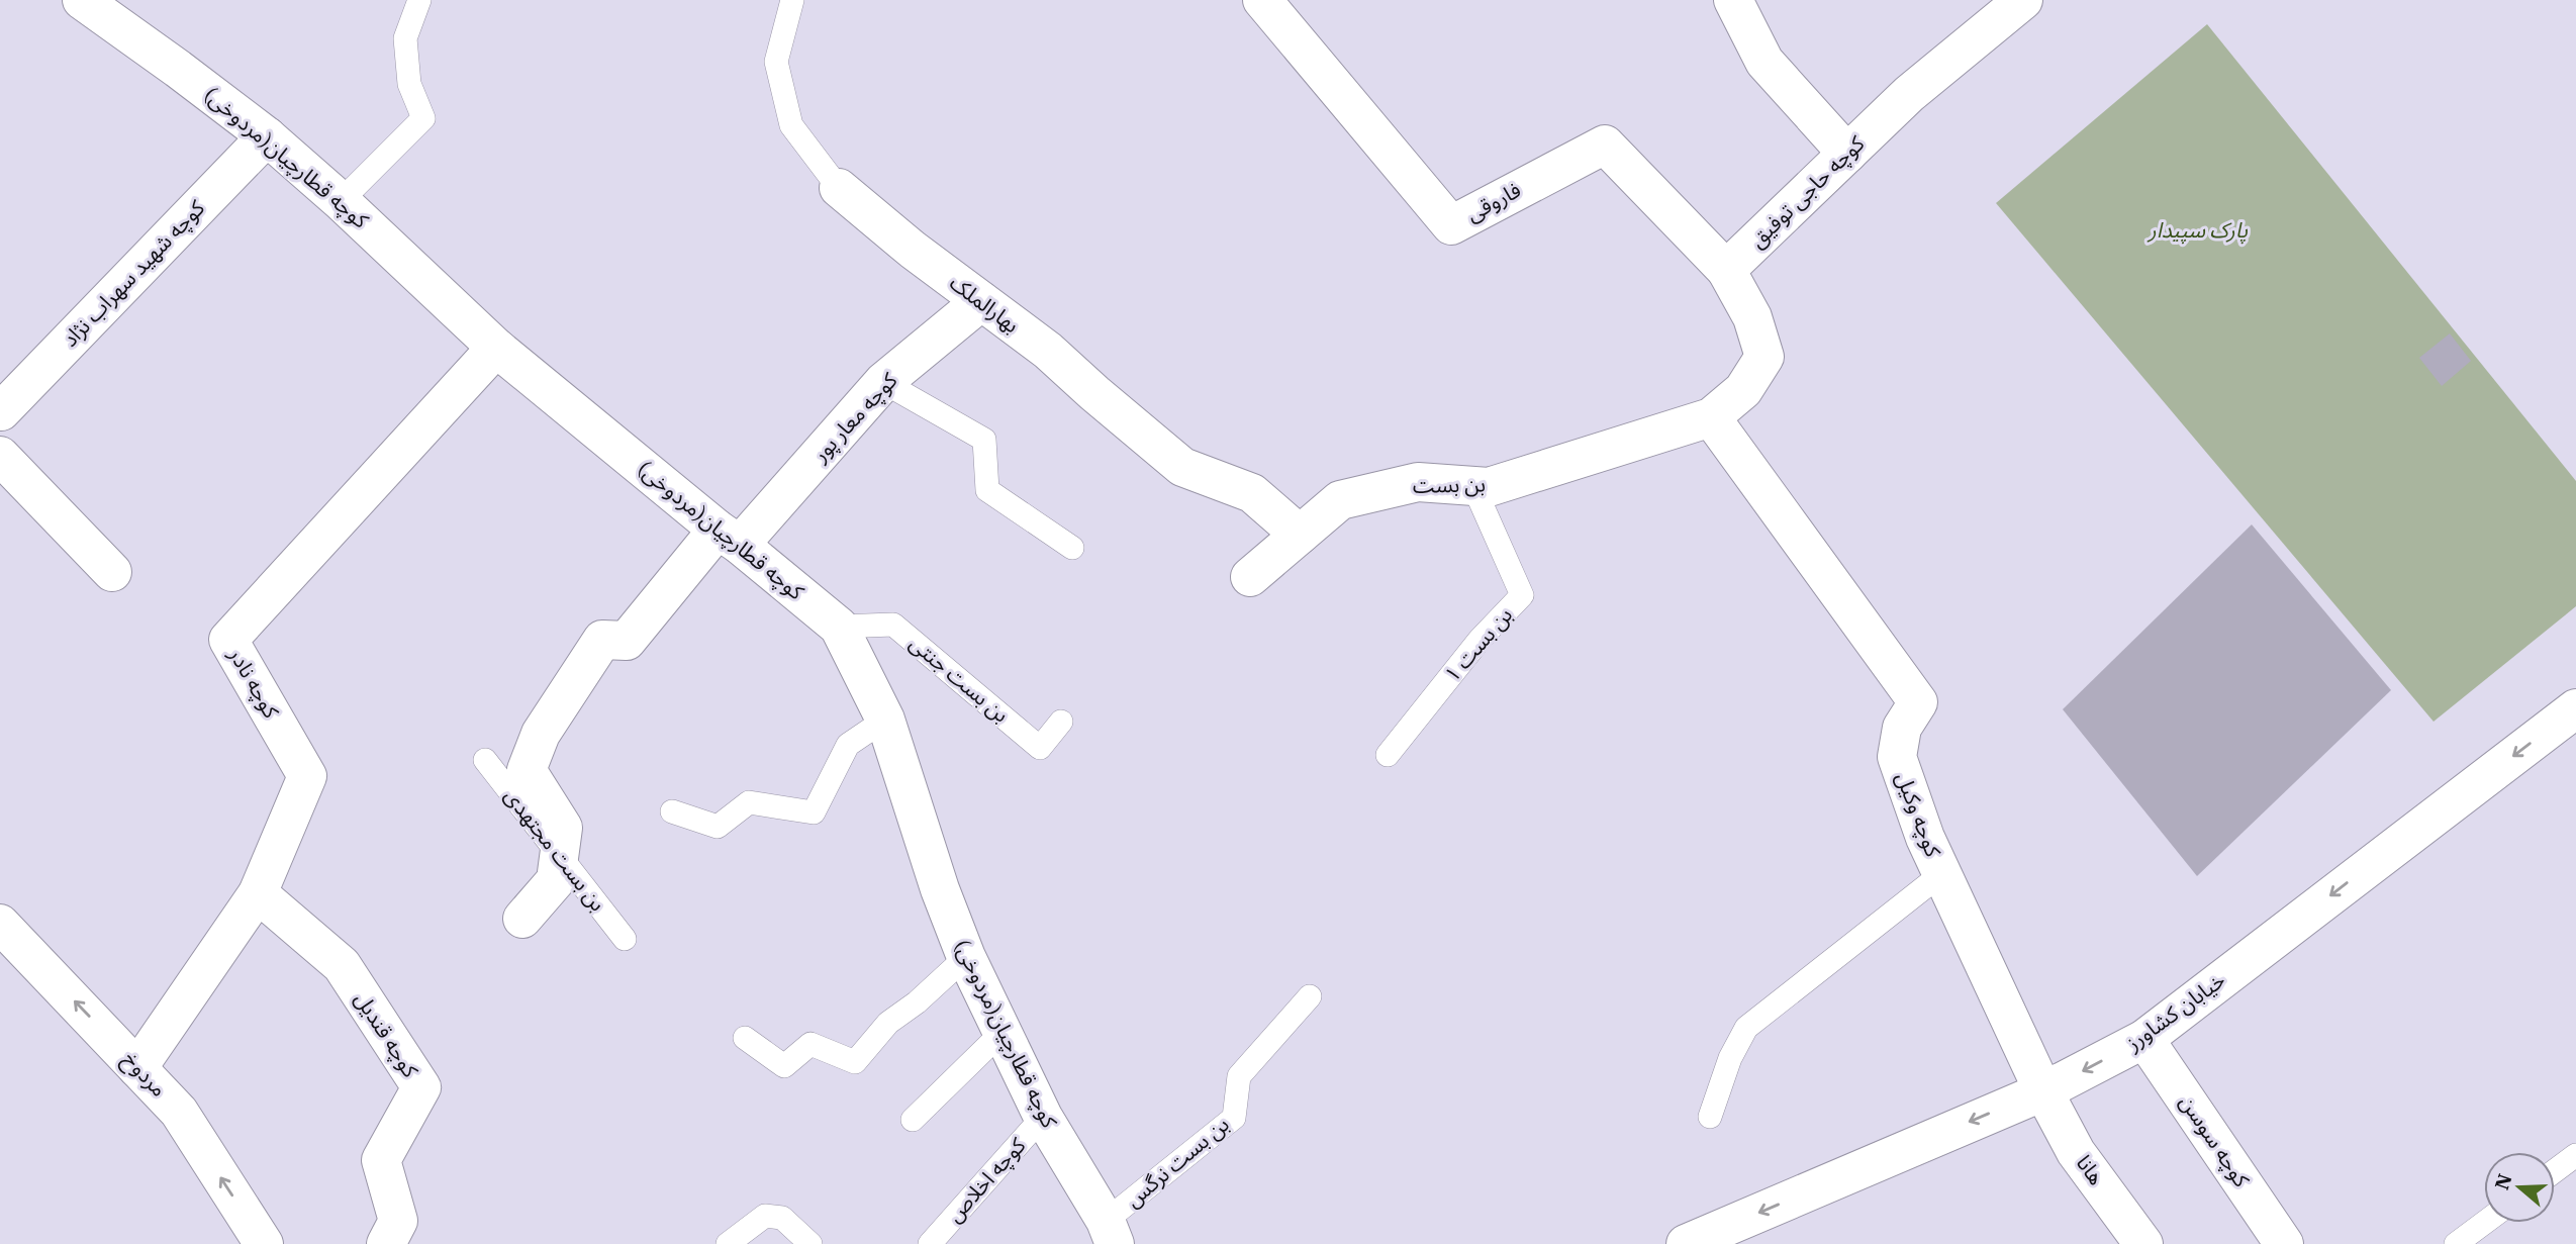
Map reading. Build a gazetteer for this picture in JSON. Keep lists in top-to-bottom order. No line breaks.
{"streets":{"street":["کوچه قطارچیان(مردوخی)","کوچه حاجی توفیق","فاروقی","کوچه شهید سهراب نژاد","بهارالملک","کوچه معار پور","بن بست","کوچه نادر","کوچه وکیل","خیابان کشاورز","کوچه قندیل","مردوخ","کوچه سوسن","هانا"],"lane":["بن بست ۱","بن بست جنتی","بن بست مجتهدی","بن بست نرگس","کوچه اخلاص"]},"crossings":[["کوچه قطارچیان(مردوخی)","کوچه شهید سهراب نژاد"],["کوچه قطارچیان(مردوخی)","کوچه معار پور"],["کوچه قطارچیان(مردوخی)","بن بست جنتی"],["کوچه قطارچیان(مردوخی)","کوچه نادر"],["کوچه قطارچیان(مردوخی)","بن بست نرگس"],["کوچه قطارچیان(مردوخی)","کوچه اخلاص"],["کوچه حاجی توفیق","فاروقی"],["بهارالملک","کوچه معار پور"],["بهارالملک","بن بست"],["کوچه معار پور","بن بست مجتهدی"],["بن بست","بن بست ۱"],["بن بست","کوچه وکیل"],["کوچه نادر","کوچه قندیل"],["کوچه نادر","مردوخ"],["کوچه وکیل","خیابان کشاورز"],["کوچه وکیل","هانا"],["خیابان کشاورز","کوچه سوسن"],["خیابان کشاورز","هانا"]],"one_way":["خیابان کشاورز","مردوخ"],"parks":["پارک سپیدار"],"north":"left"}
